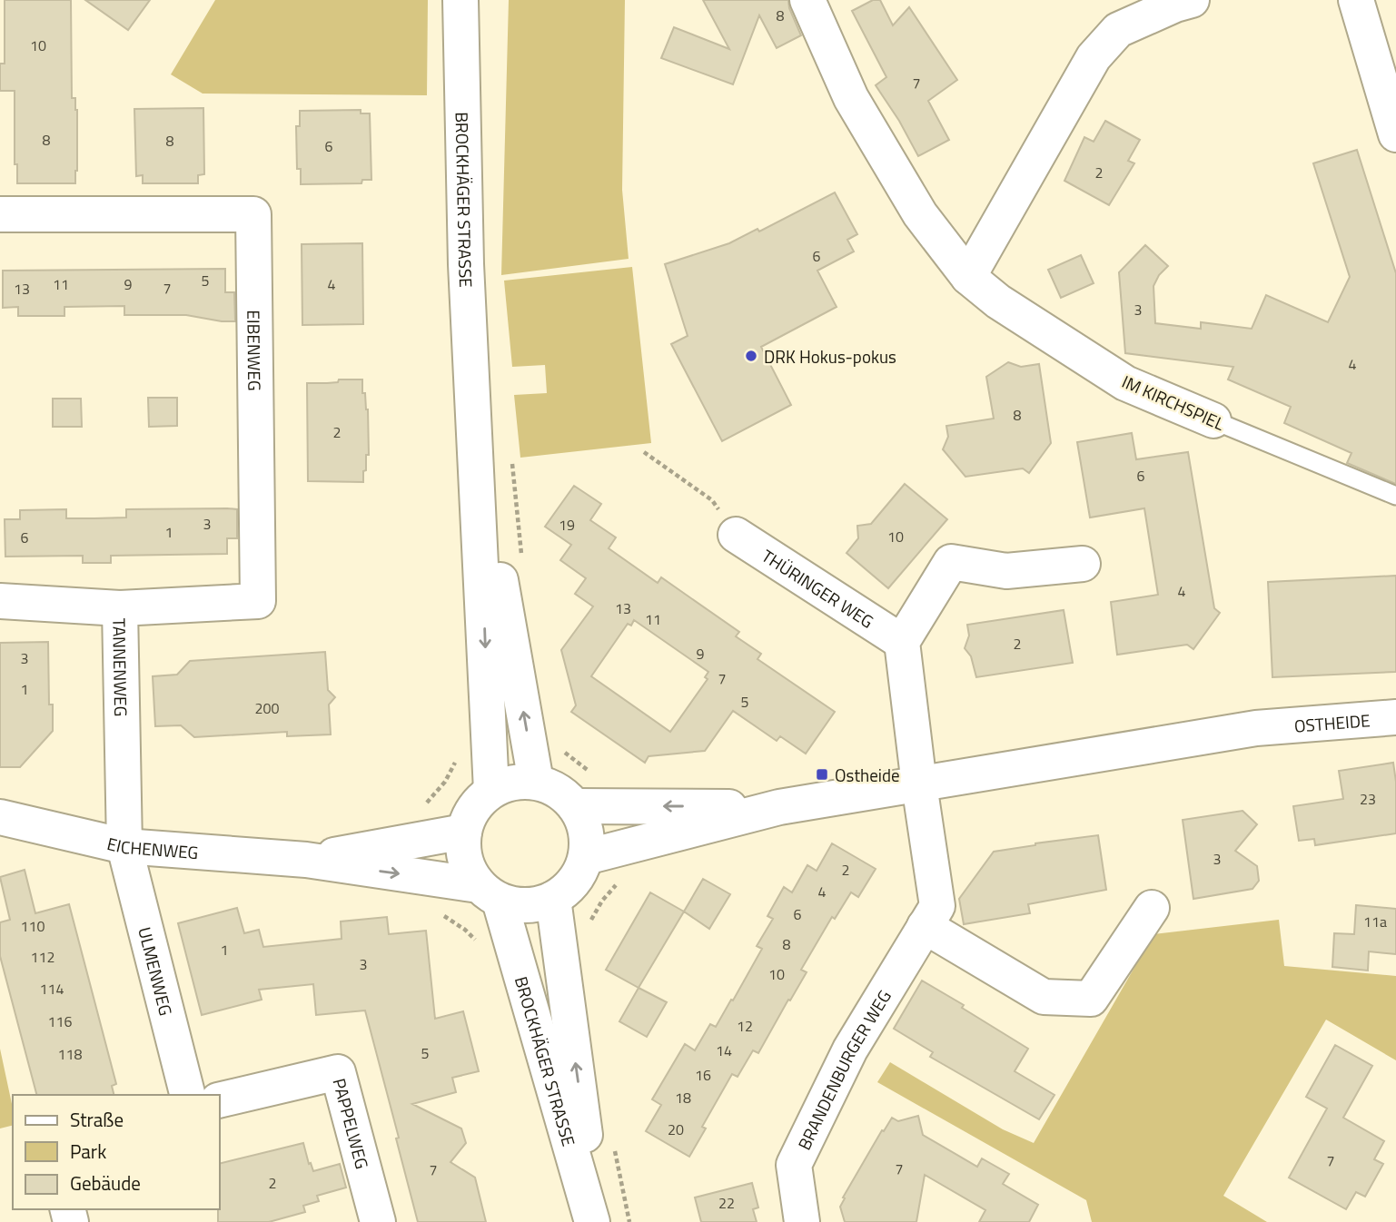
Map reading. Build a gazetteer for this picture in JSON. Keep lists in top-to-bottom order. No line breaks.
{"streets":{"street":["BROCKHÄGER STRASSE","EIBENWEG","IM KIRCHSPIEL","THÜRINGER WEG","TANNENWEG","OSTHEIDE","EICHENWEG","ULMENWEG","BRANDENBURGER WEG","PAPPELWEG"]},"crossings":[["BROCKHÄGER STRASSE","OSTHEIDE"],["BROCKHÄGER STRASSE","EICHENWEG"],["EIBENWEG","TANNENWEG"],["TANNENWEG","EICHENWEG"],["TANNENWEG","ULMENWEG"],["OSTHEIDE","EICHENWEG"],["OSTHEIDE","BRANDENBURGER WEG"],["EICHENWEG","ULMENWEG"]],"places":{"other":["DRK Hokus-pokus"],"transit":["Ostheide"]},"house_numbers":["8","10","7","8","8","6","2","6","5","11","9","4","7","13","3","4","8","2","6","3","19","1","10","6","4","13","11","2","9","3","7","1","5","200","23","3","2","4","6","11a","110","8","1","112","3","10","114","116","12","14","5","118","16","18","20","7","7","7","2","22"],"legend":["Straße","Park","Gebäude"]}
